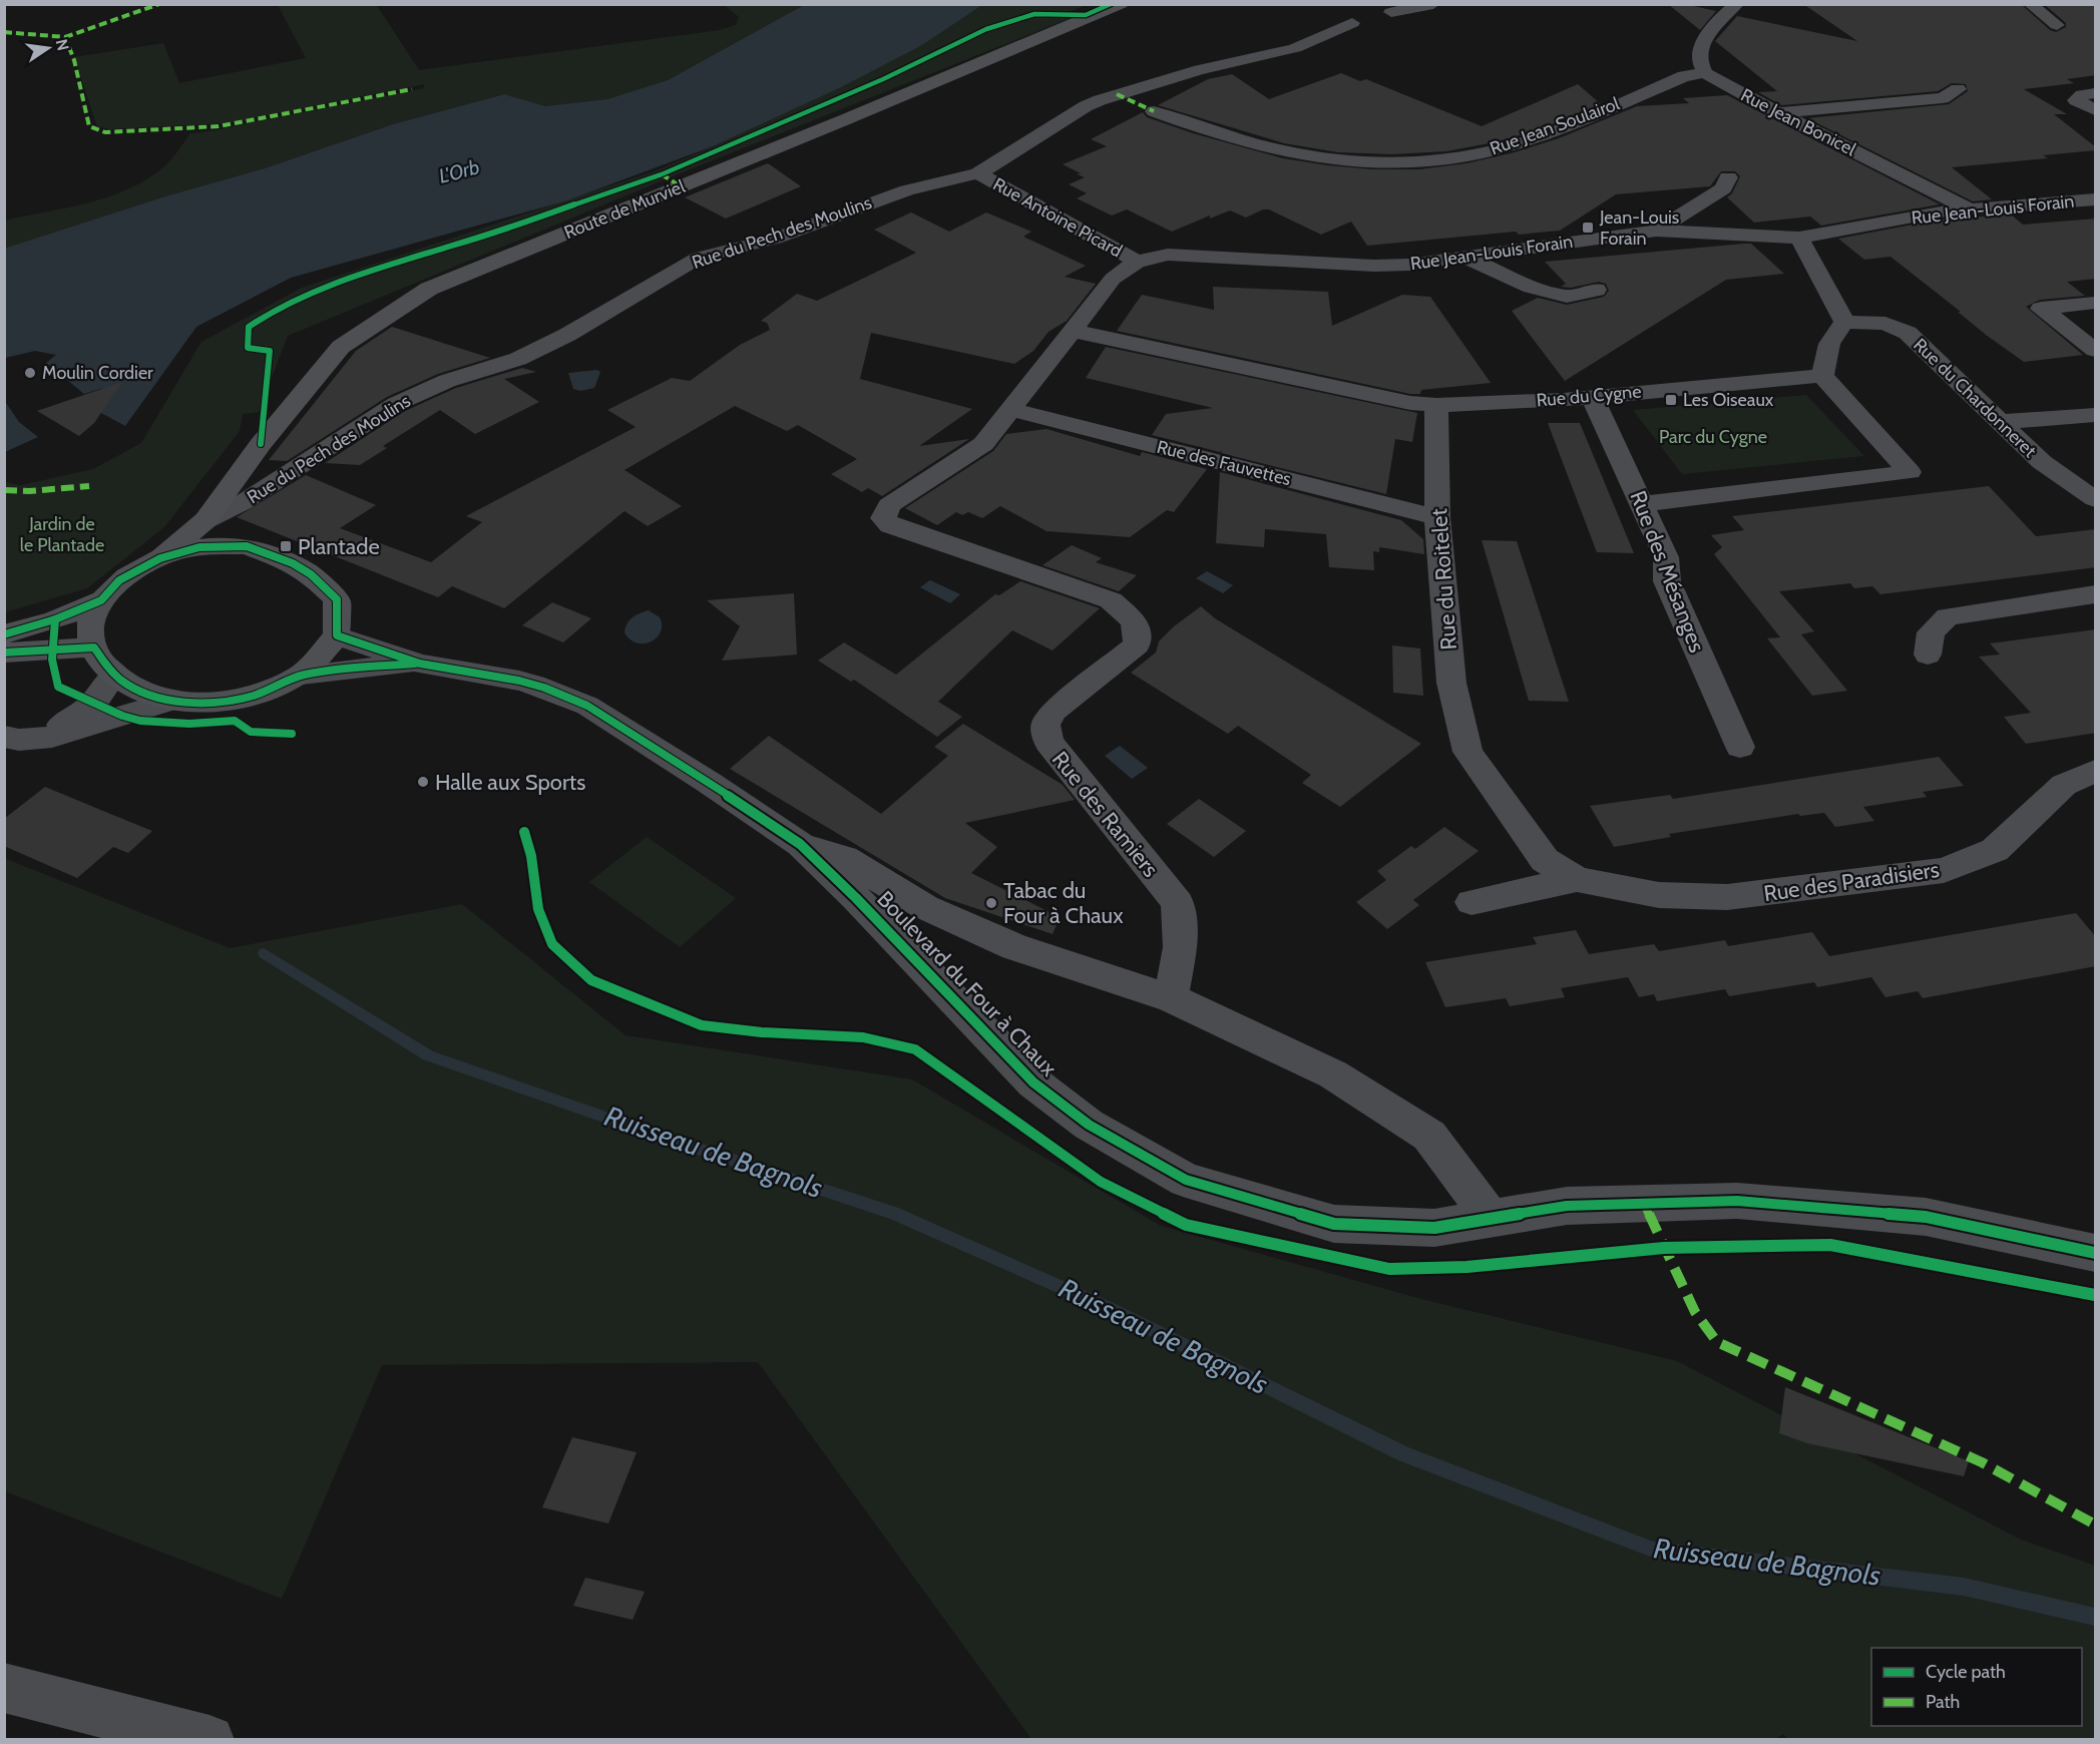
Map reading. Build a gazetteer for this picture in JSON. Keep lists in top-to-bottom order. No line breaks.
{"streets":{"main road":["Route de Murviel"],"street":["Rue Jean Bonicel","Rue Jean Soulairol","Rue Jean-Louis Forain","Rue Antoine Picard","Rue du Pech des Moulins","Rue du Cygne","Rue du Chardonneret","Rue des Fauvettes","Rue des Mésanges","Rue du Roitelet","Rue des Ramiers","Rue des Paradisiers","Boulevard du Four à Chaux"]},"crossings":[["Rue Jean Bonicel","Rue Jean Soulairol"],["Rue Jean Bonicel","Rue Jean-Louis Forain"],["Route de Murviel","Rue du Pech des Moulins"],["Route de Murviel","Boulevard du Four à Chaux"],["Rue Jean-Louis Forain","Rue Antoine Picard"],["Rue Jean-Louis Forain","Rue des Ramiers"],["Rue Antoine Picard","Rue du Pech des Moulins"],["Rue Antoine Picard","Rue des Ramiers"],["Rue du Cygne","Rue des Mésanges"],["Rue du Cygne","Rue du Roitelet"],["Rue du Cygne","Rue des Ramiers"],["Rue des Fauvettes","Rue du Roitelet"],["Rue des Fauvettes","Rue des Ramiers"],["Rue du Roitelet","Rue des Paradisiers"]],"water":["L'Orb","Ruisseau de Bagnols"],"parks":["Parc du Cygne","Jardin de le Plantade"],"places":{"transit":["Jean-Louis Forain","Les Oiseaux","Plantade"],"other":["Moulin Cordier","Halle aux Sports","Tabac du Four à Chaux"]},"legend":["Cycle path","Path"],"north":"right"}
